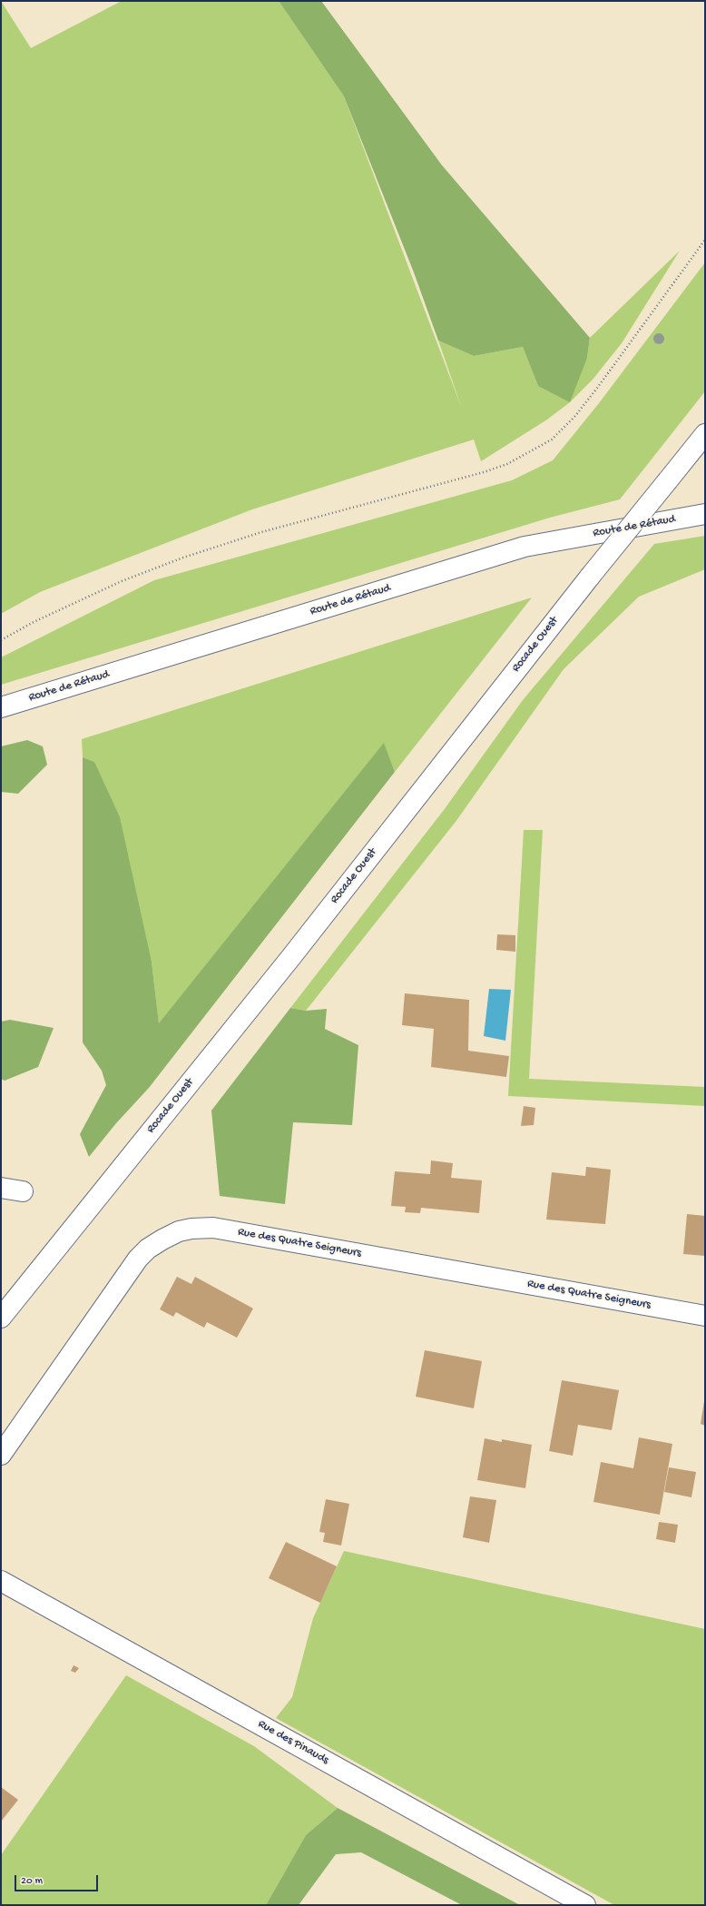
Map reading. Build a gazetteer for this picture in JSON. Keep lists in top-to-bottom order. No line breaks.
{"streets":{"main road":["Route de Rétaud","Rocade Ouest","Rue des Quatre Seigneurs","Rue des Pinauds"]},"scale_bar":"20 m"}
